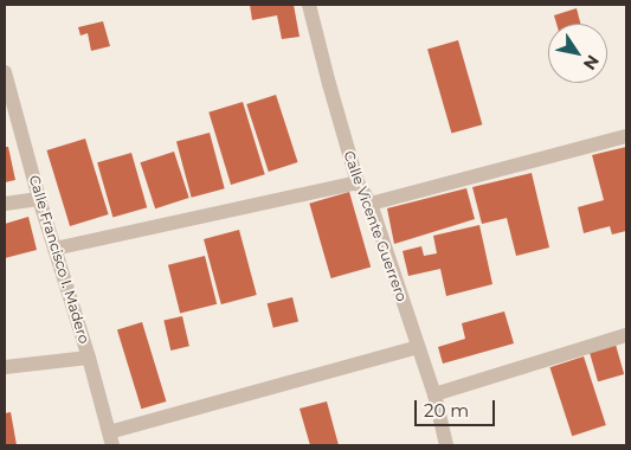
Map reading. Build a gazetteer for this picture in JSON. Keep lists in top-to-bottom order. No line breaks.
{"streets":{"street":["Calle Vicente Guerrero","Calle Francisco I. Madero"]},"scale_bar":"20 m","north":"bottom right"}
